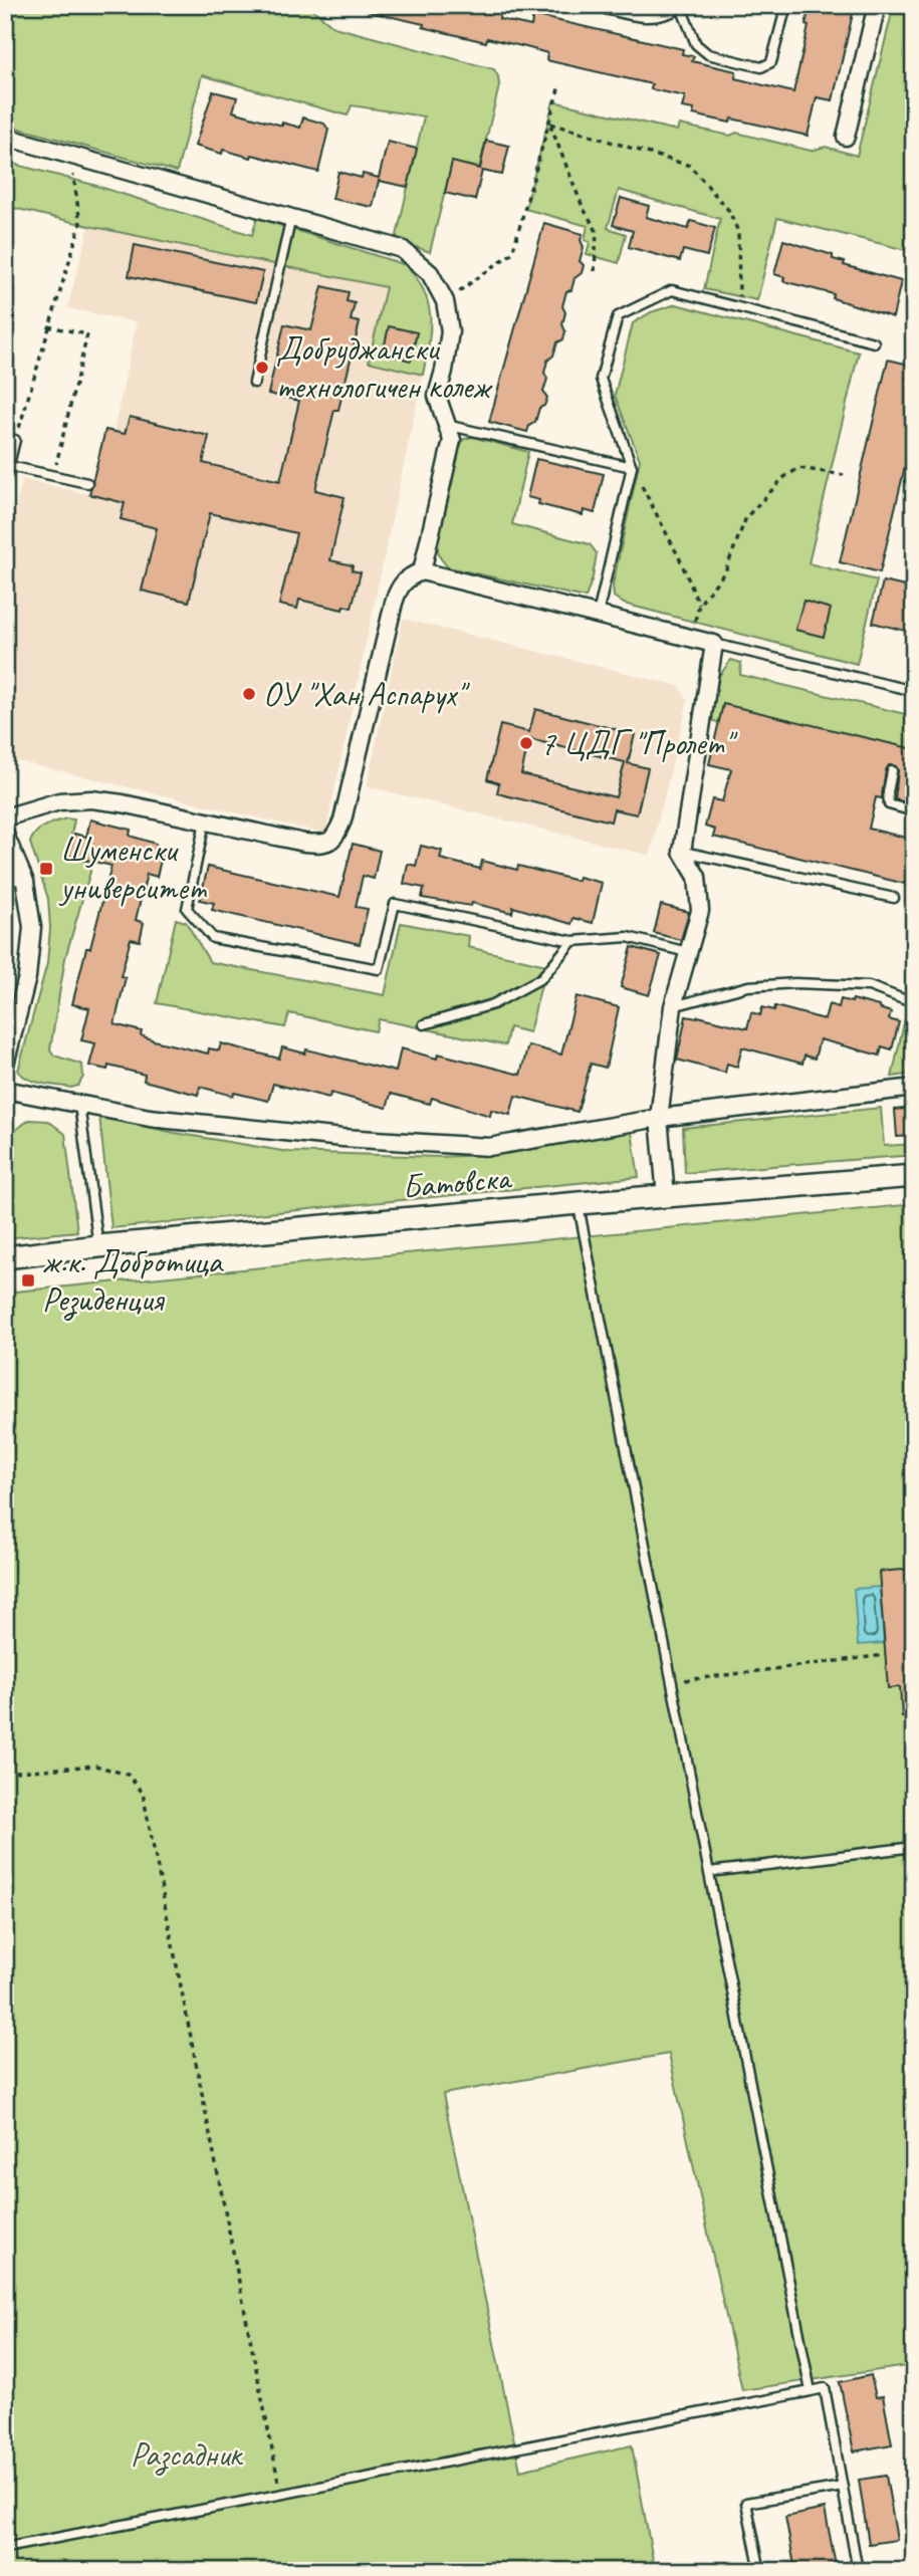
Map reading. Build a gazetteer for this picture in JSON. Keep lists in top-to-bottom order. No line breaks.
{"streets":{"street":["Батовска"]},"parks":["Разсадник"],"places":{"other":["Добруджански технологичен колеж","ОУ \"Хан Аспарух\"","7 ЦДГ \"Пролет\""],"transit":["Шуменски университет","ж.к. Добротица Резиденция"]}}
